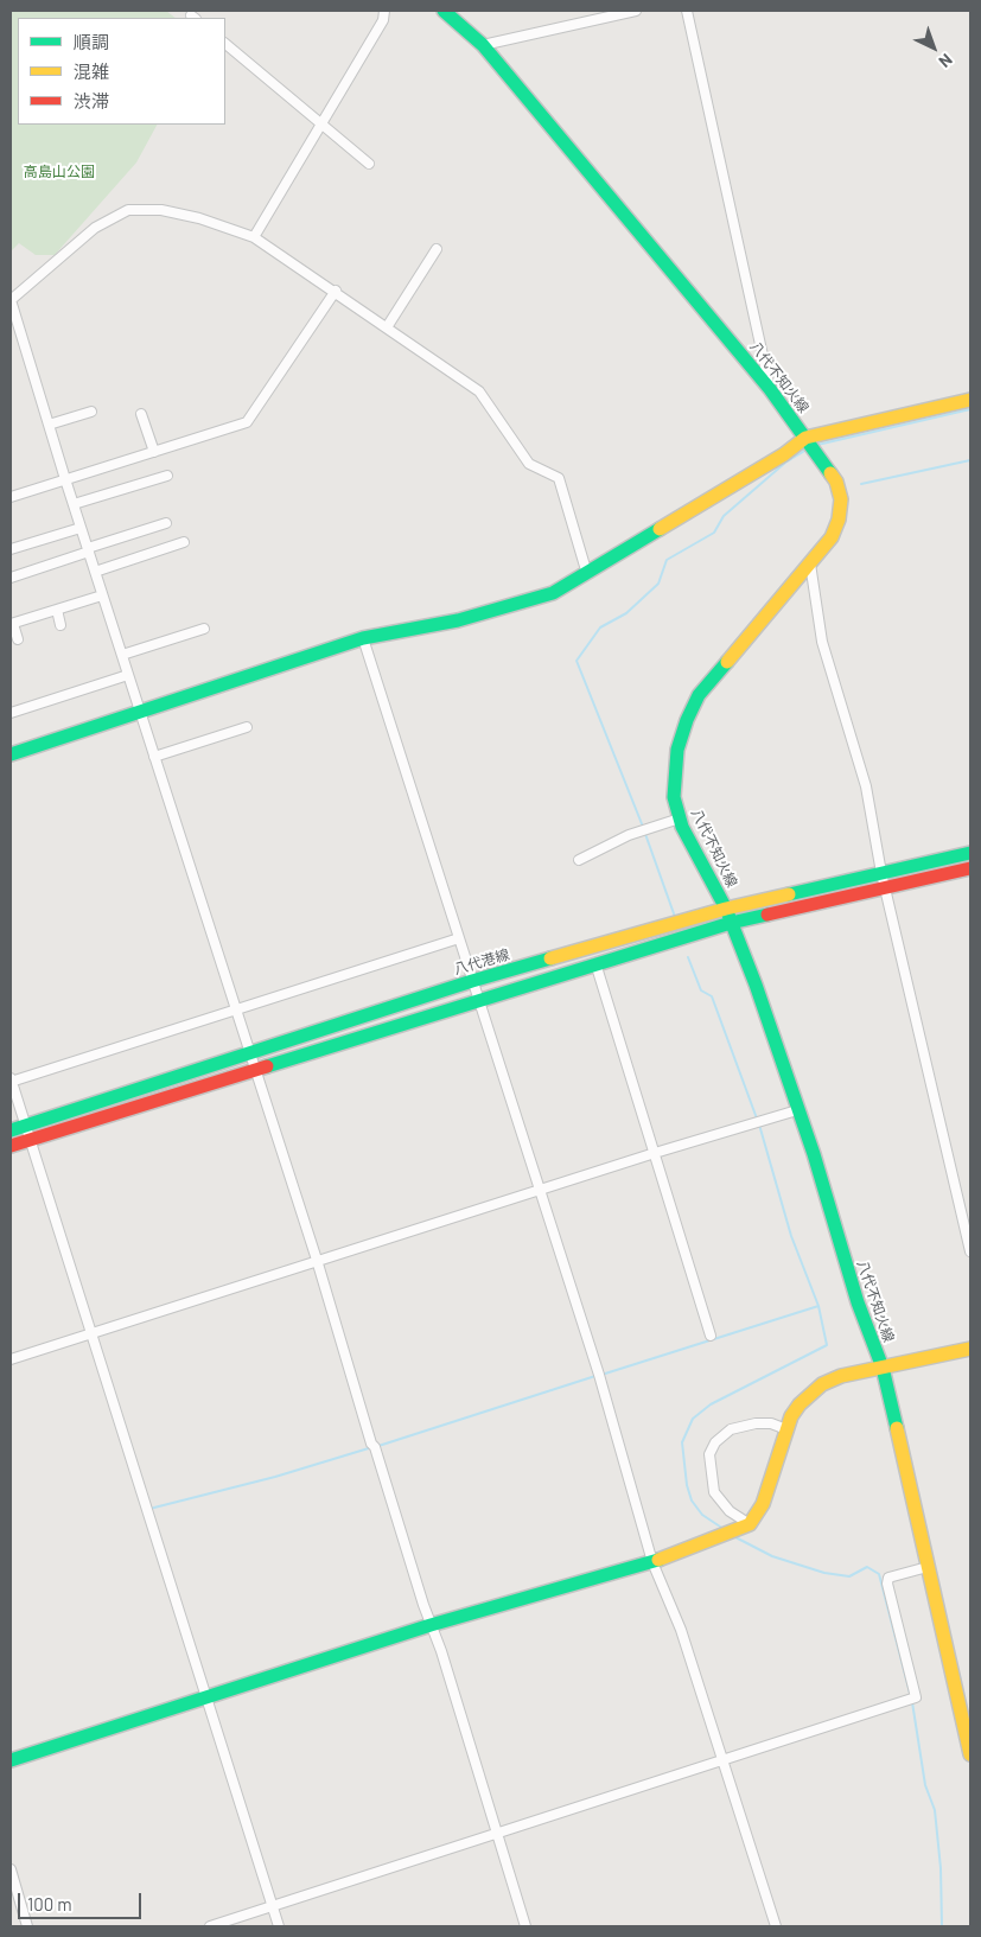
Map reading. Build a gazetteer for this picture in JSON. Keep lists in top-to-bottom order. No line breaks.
{"streets":{"main road":["八代不知火線","八代港線"]},"crossings":[["八代不知火線","八代港線"]],"parks":["高島山公園"],"legend":["順調","混雑","渋滞"],"scale_bar":"100 m","north":"bottom right"}
